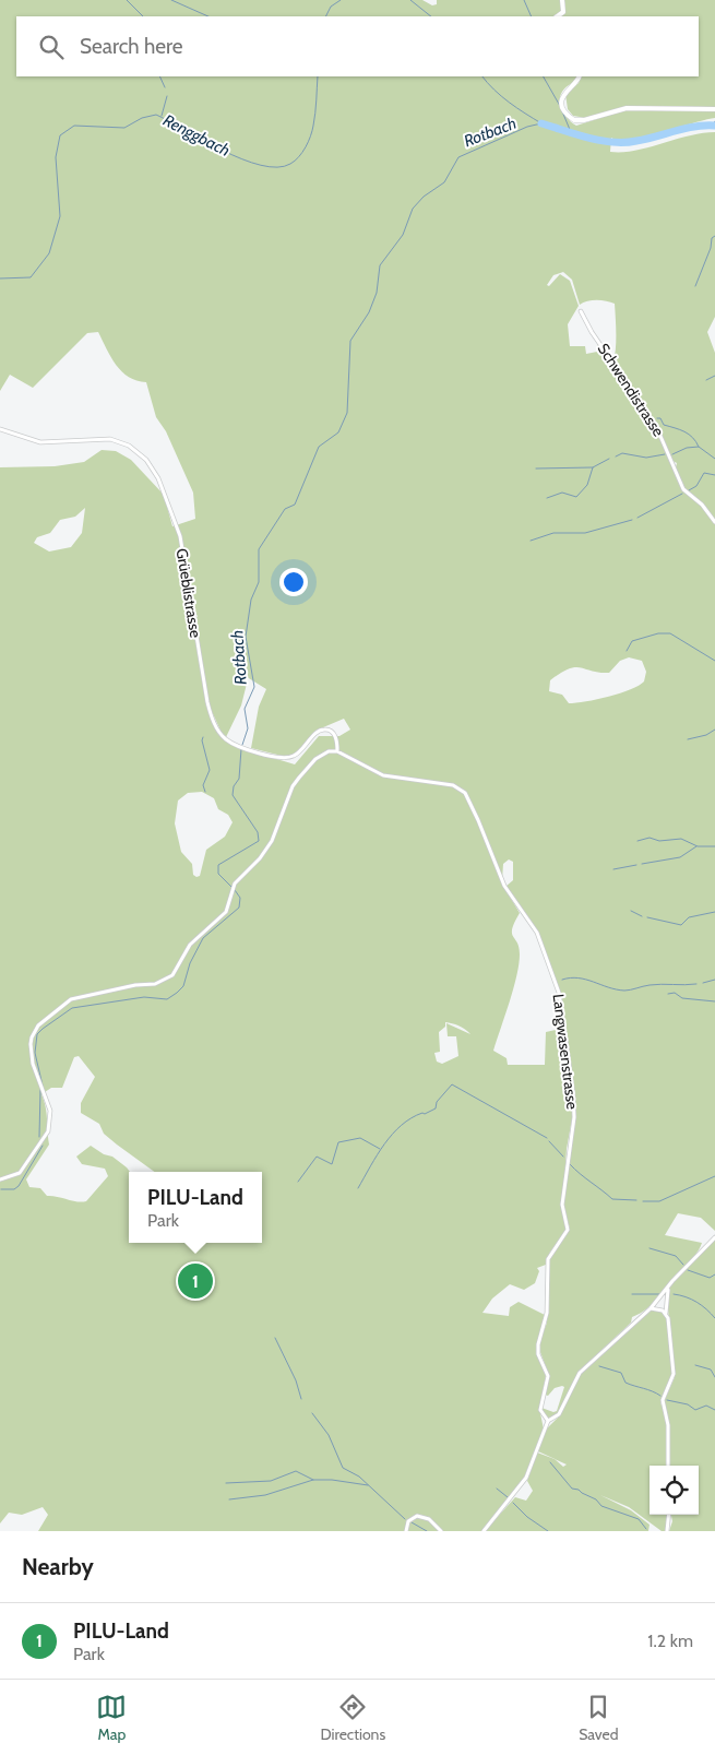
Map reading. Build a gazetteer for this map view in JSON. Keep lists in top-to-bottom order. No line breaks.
{"streets":{"street":["Schwendistrasse","Grüeblistrasse","Langwasenstrasse"]},"crossings":[["Grüeblistrasse","Langwasenstrasse"]],"water":["Rotbach","Renggbach"],"page":{"search":"Search here","popup":["PILU-Land","Park"],"pins":"1","heading":"Nearby","list":[{"mark":"1","name":"PILU-Land","note":"Park","value":"1.2 km"}],"nav":["Map","Directions","Saved"]}}
